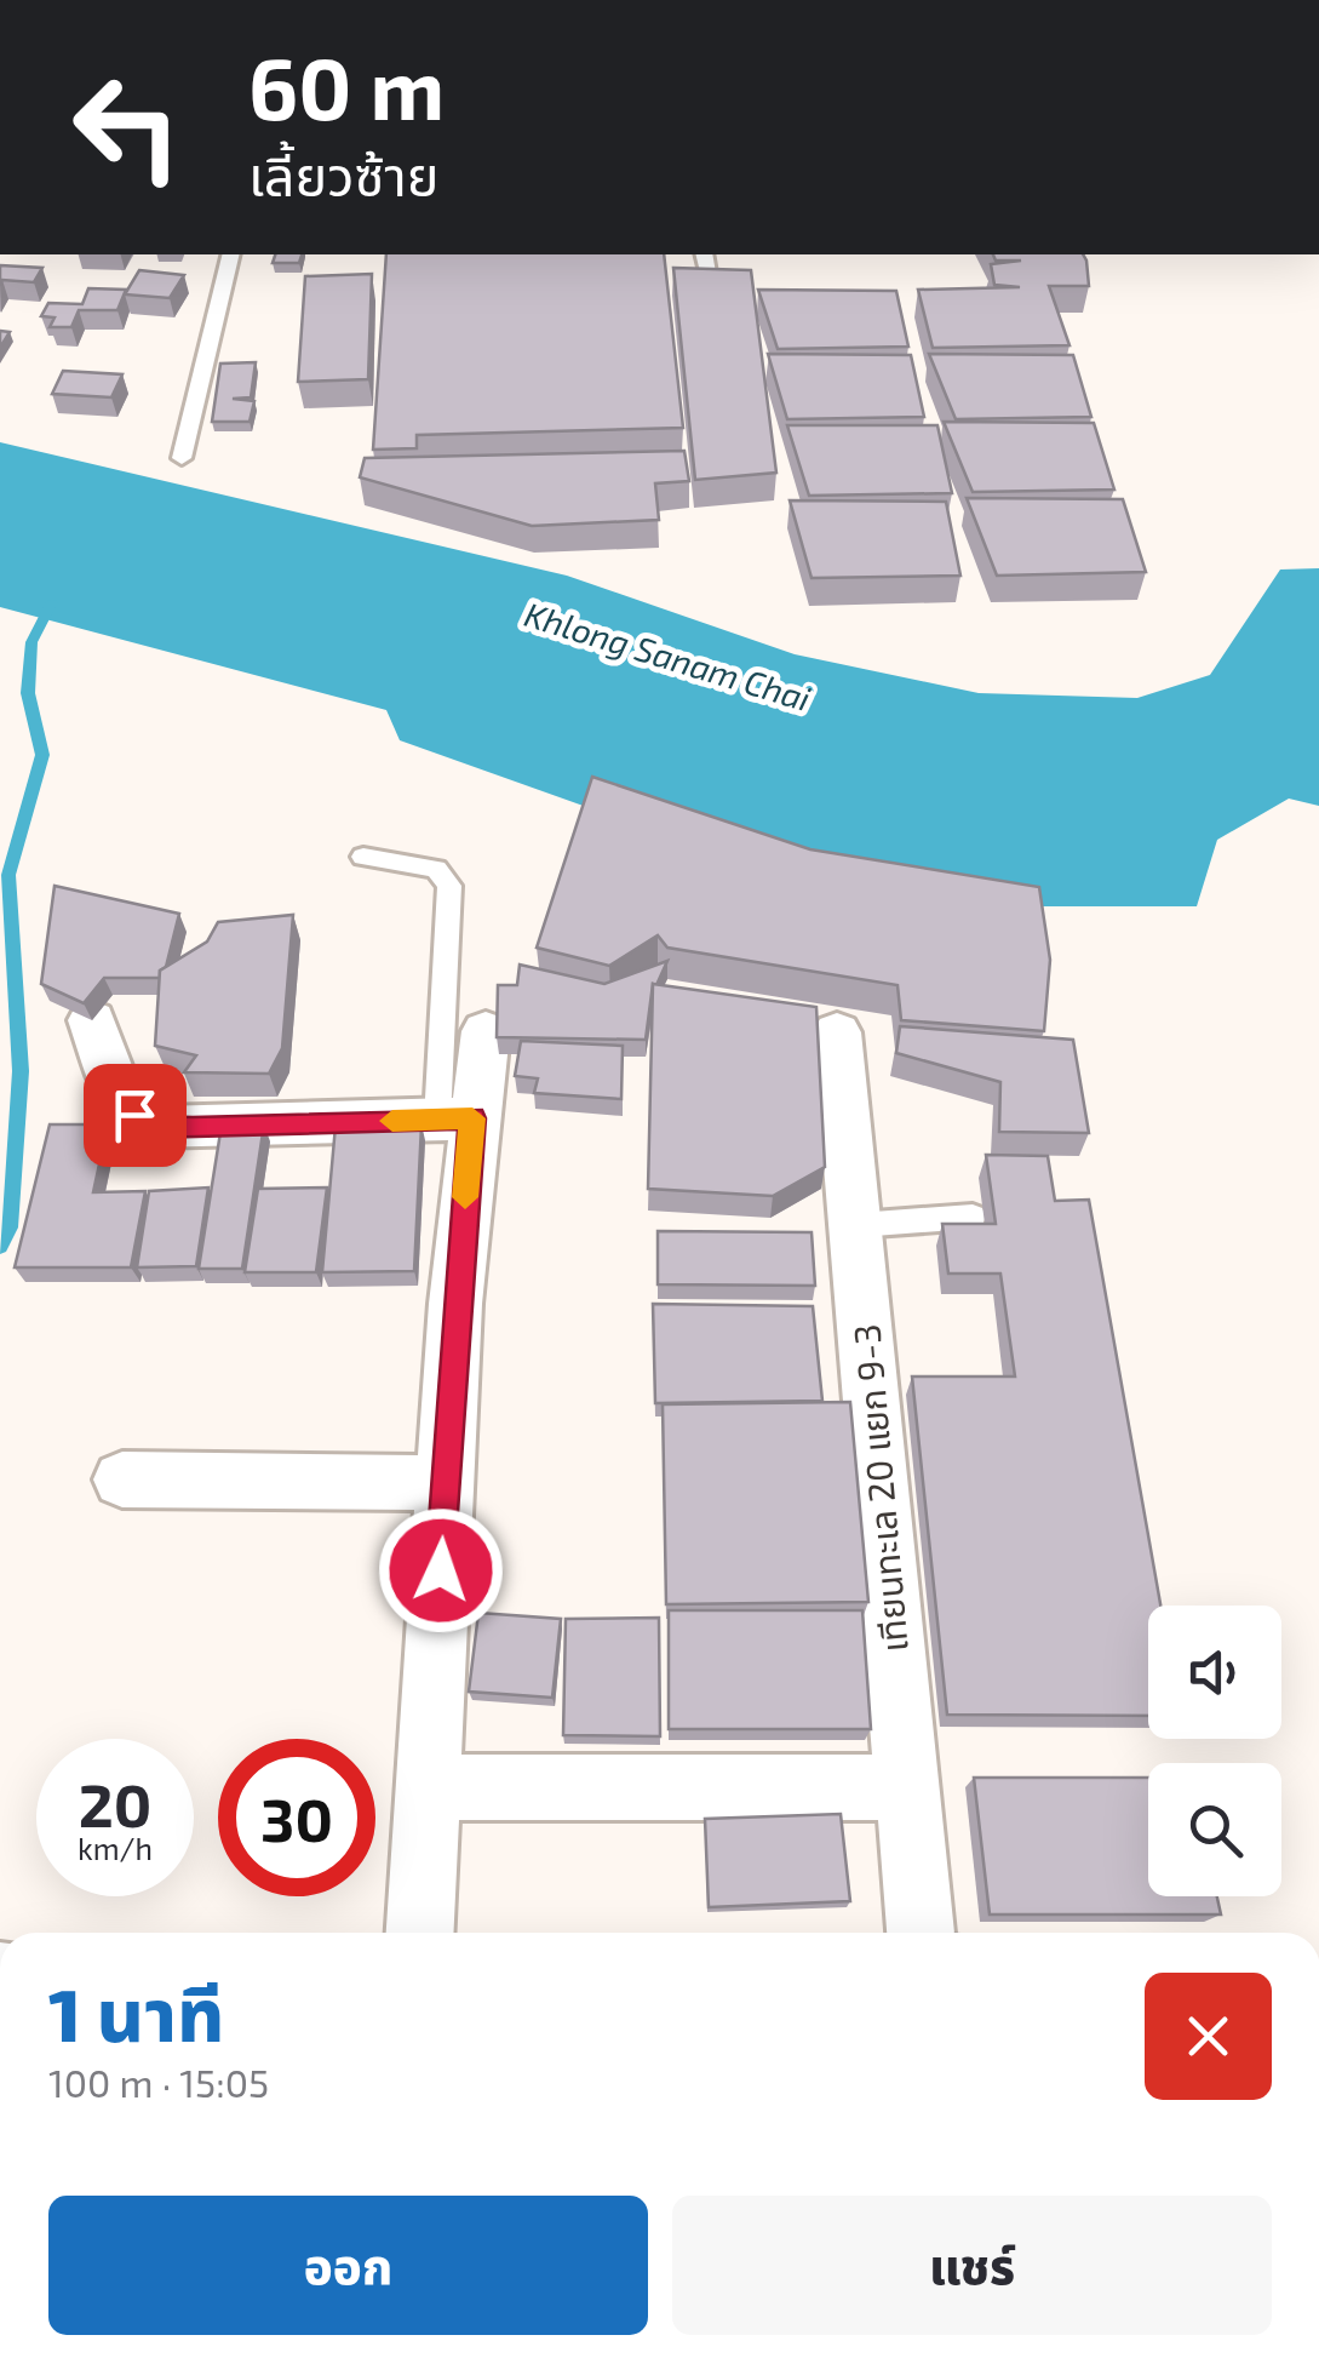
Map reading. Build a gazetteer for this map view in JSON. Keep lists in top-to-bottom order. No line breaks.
{"streets":{"street":["เทียนทะเล 20 แยก 9-3"]},"water":["Khlong Sanam Chai"],"page":{"turn":["60 m","เลี้ยวซ้าย"],"speed":"20 km/h","limit":"30","heading":["1 นาที","100 m · 15:05"],"buttons":["ออก","แชร์"]}}
